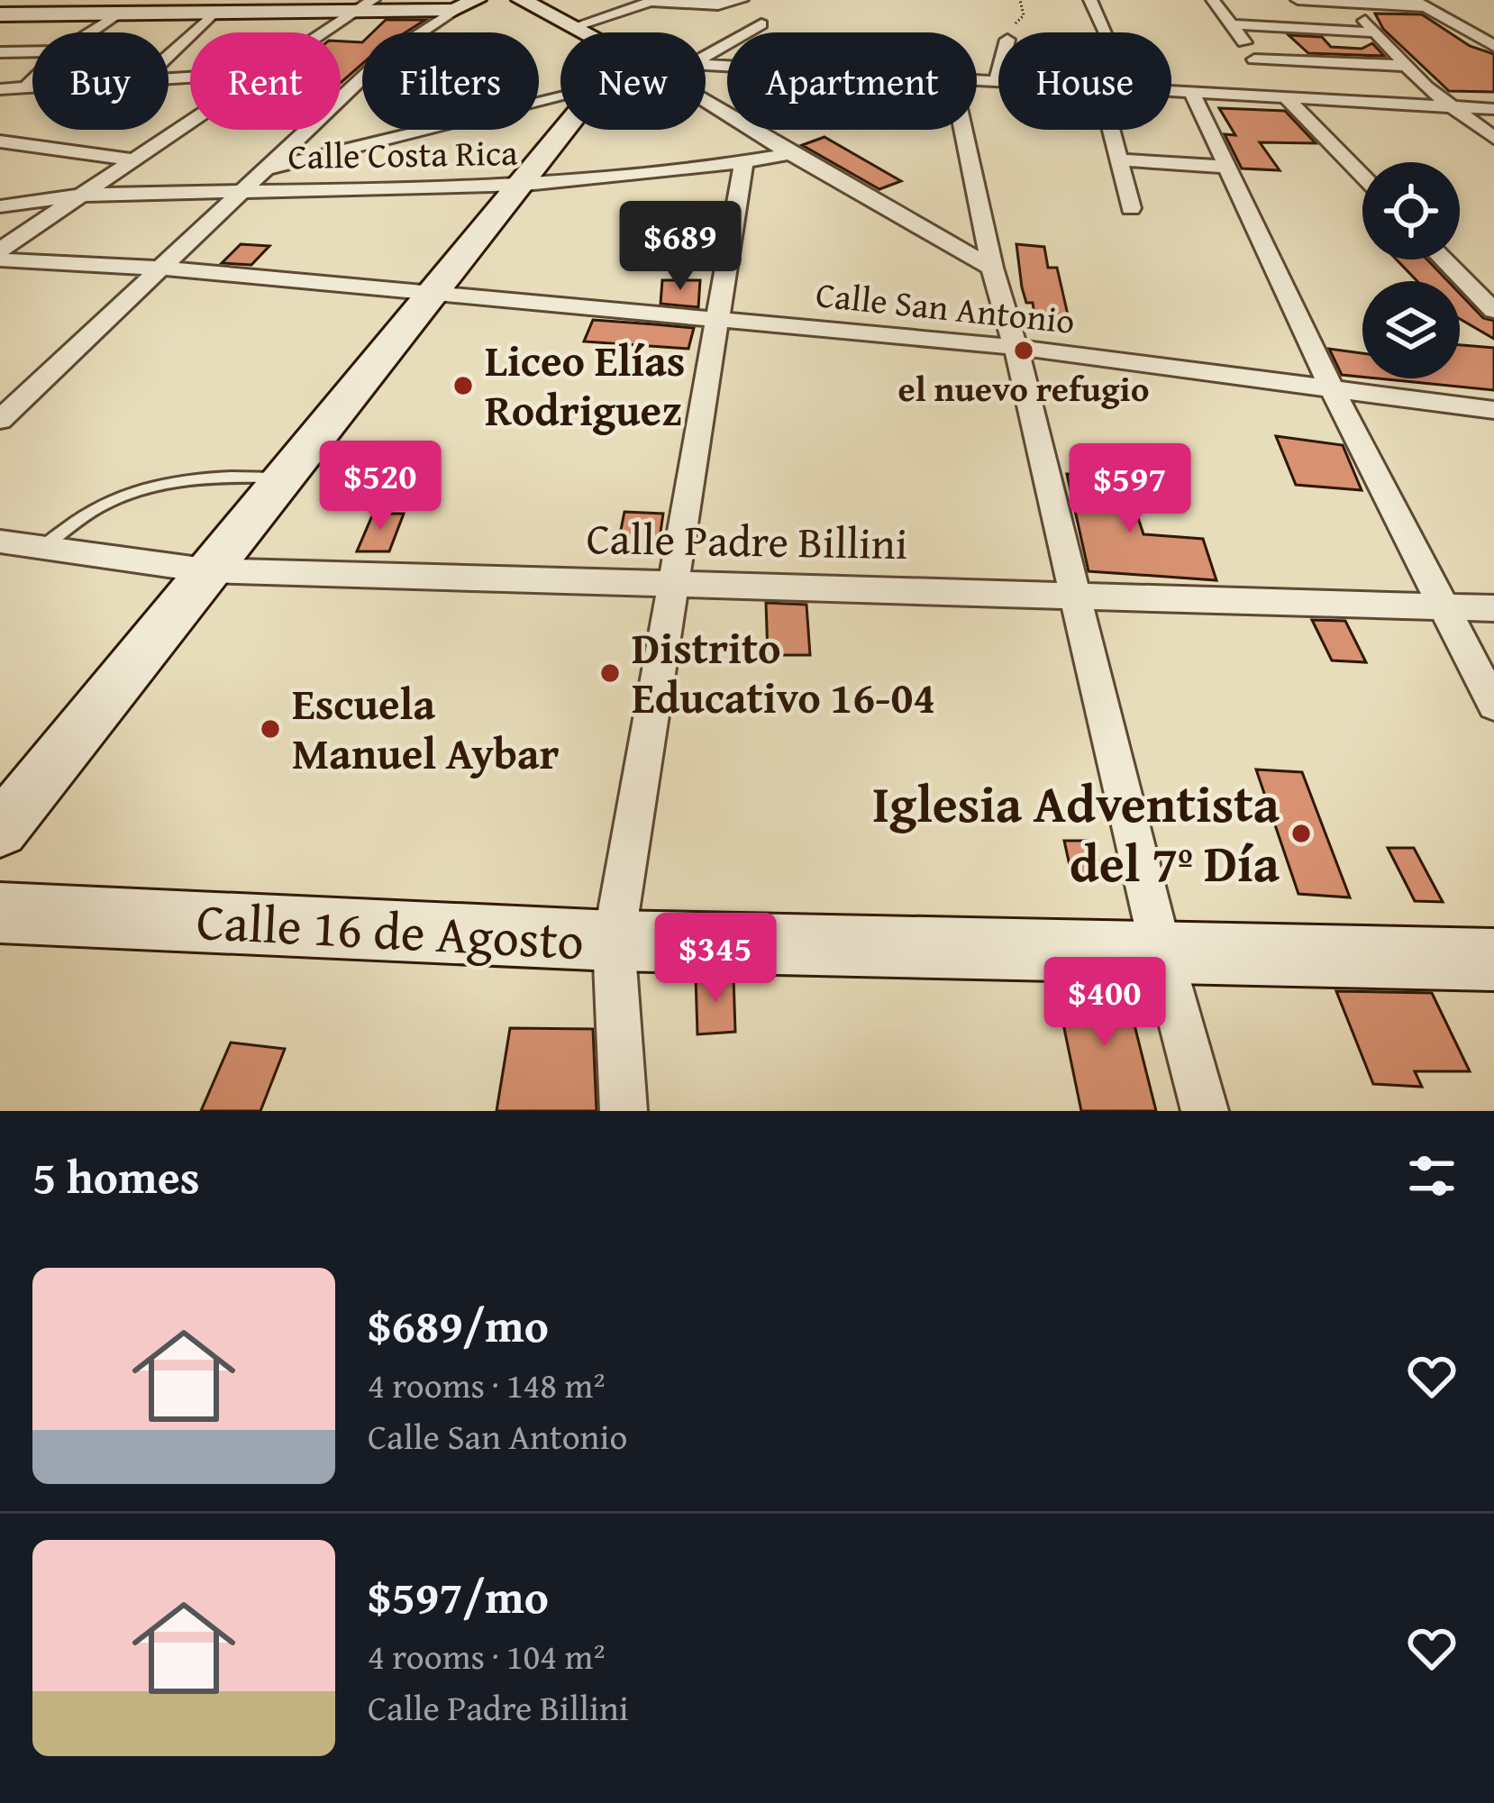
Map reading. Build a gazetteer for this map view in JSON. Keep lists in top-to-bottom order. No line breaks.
{"streets":{"main road":["Calle 16 de Agosto"],"street":["Calle Costa Rica","Calle San Antonio","Calle Padre Billini"]},"places":["el nuevo refugio","Liceo Elías Rodriguez","Distrito Educativo 16-04","Escuela Manuel Aybar","Iglesia Adventista del 7º Día"],"page":{"chip":["Buy","Rent","Filters","New","Apartment","House"],"price":["$689","$520","$597","$345","$400"],"heading":"5 homes","list":[{"name":"$689/mo","note":"4 rooms · 148 m² · Calle San Antonio"},{"name":"$597/mo","note":"4 rooms · 104 m² · Calle Padre Billini"}]}}
